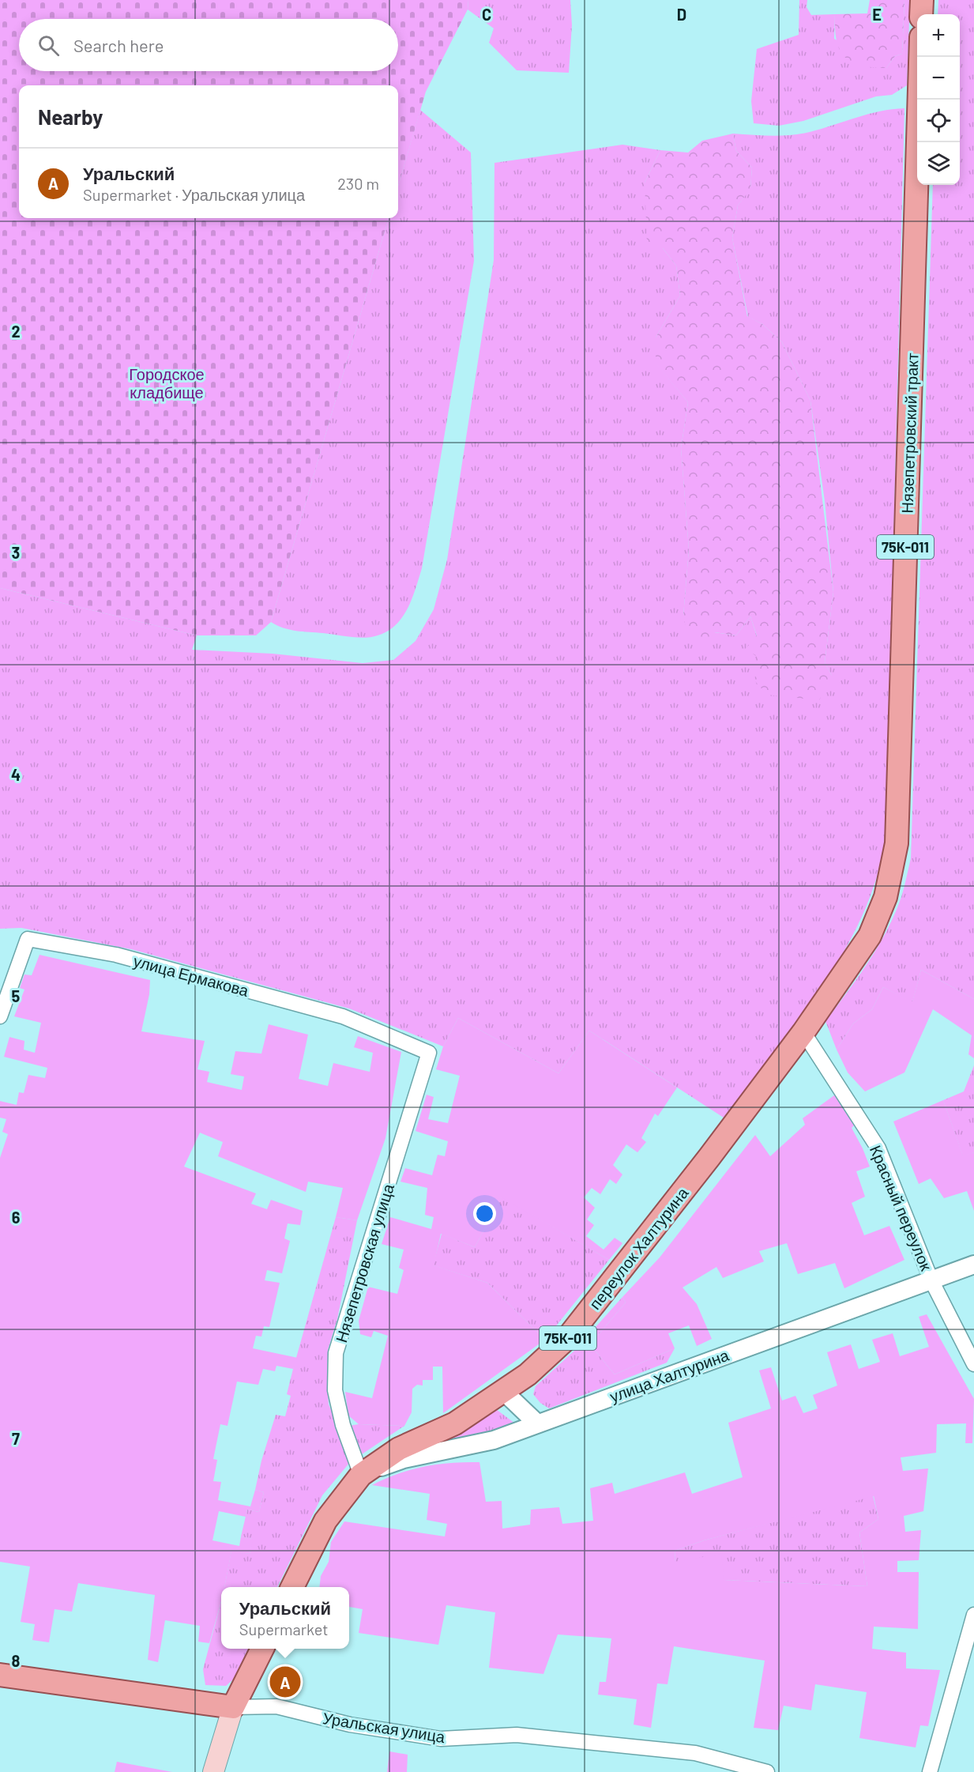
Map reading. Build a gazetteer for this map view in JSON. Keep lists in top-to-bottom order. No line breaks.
{"streets":{"main road":["Нязепетровский тракт","75К-011","переулок Халтурина","Уральская улица"],"street":["улица Ермакова","Красный переулок","Нязепетровская улица","улица Халтурина"]},"crossings":[["Нязепетровский тракт","Красный переулок"],["Нязепетровский тракт","переулок Халтурина"],["улица Ермакова","Нязепетровская улица"],["Красный переулок","переулок Халтурина"],["Красный переулок","улица Халтурина"],["переулок Халтурина","Нязепетровская улица"],["переулок Халтурина","улица Халтурина"],["Нязепетровская улица","улица Халтурина"]],"parks":["Городское кладбище"],"page":{"map_buttons":["+","−"],"search":"Search here","heading":"Nearby","list":[{"mark":"A","name":"Уральский","note":"Supermarket · Уральская улица","value":"230 m"}],"popup":["Уральский","Supermarket"],"pins":"A"},"grid":{"columns":["C","D","E"],"rows":["2","3","4","5","6","7","8"]}}
